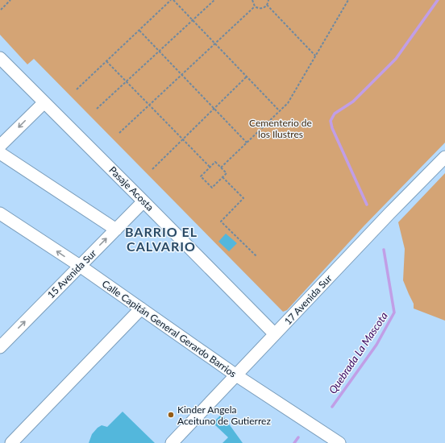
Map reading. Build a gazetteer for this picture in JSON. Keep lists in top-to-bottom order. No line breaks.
{"streets":{"street":["Pasaje Acosta","15 Avenida Sur","17 Avenida Sur","Calle Capitán General Gerardo Barrios"]},"crossings":[["Pasaje Acosta","15 Avenida Sur"],["Pasaje Acosta","17 Avenida Sur"],["15 Avenida Sur","Calle Capitán General Gerardo Barrios"],["17 Avenida Sur","Calle Capitán General Gerardo Barrios"]],"districts":["BARRIO EL CALVARIO"],"water":["Quebrada La Mascota"],"parks":["Cementerio de los Ilustres"],"places":["Kinder Angela Aceituno de Gutierrez"]}
